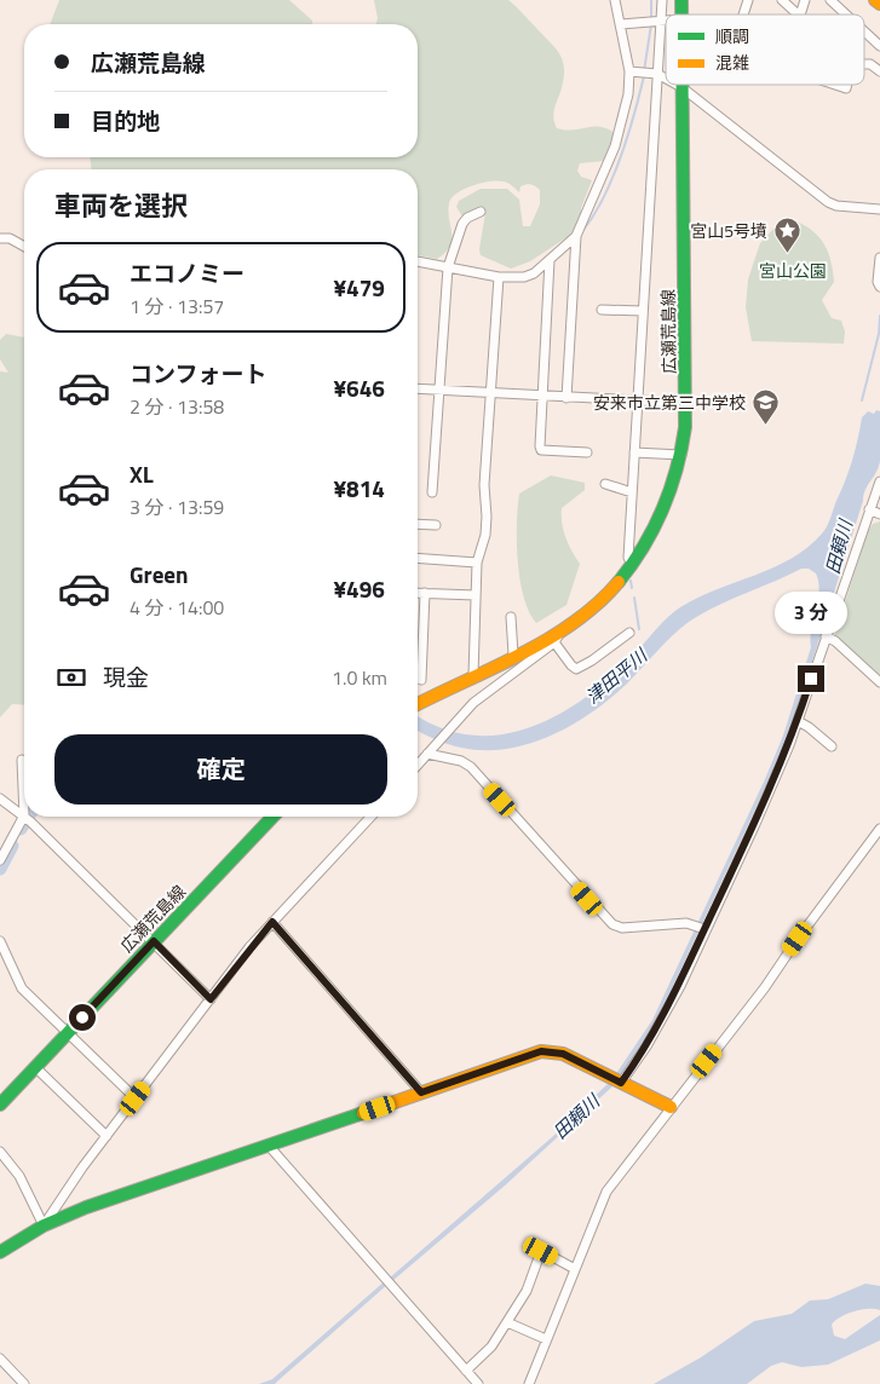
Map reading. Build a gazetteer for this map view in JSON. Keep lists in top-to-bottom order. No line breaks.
{"streets":{"main road":["広瀬荒島線"]},"water":["田頼川","津田平川"],"parks":["宮山公園"],"places":{"place":["宮山5号墳"],"school or university":["安来市立第三中学校"]},"legend":["順調","混雑"],"page":{"banner":["広瀬荒島線","目的地"],"heading":"車両を選択","list":[{"name":"エコノミー","note":"1 分 · 13:57","value":"¥479"},{"name":"コンフォート","note":"2 分 · 13:58","value":"¥646"},{"name":"XL","note":"3 分 · 13:59","value":"¥814"},{"name":"Green","note":"4 分 · 14:00","value":"¥496"}],"bubble":"3 分","pay":["現金","1.0 km"],"buttons":"確定"}}
